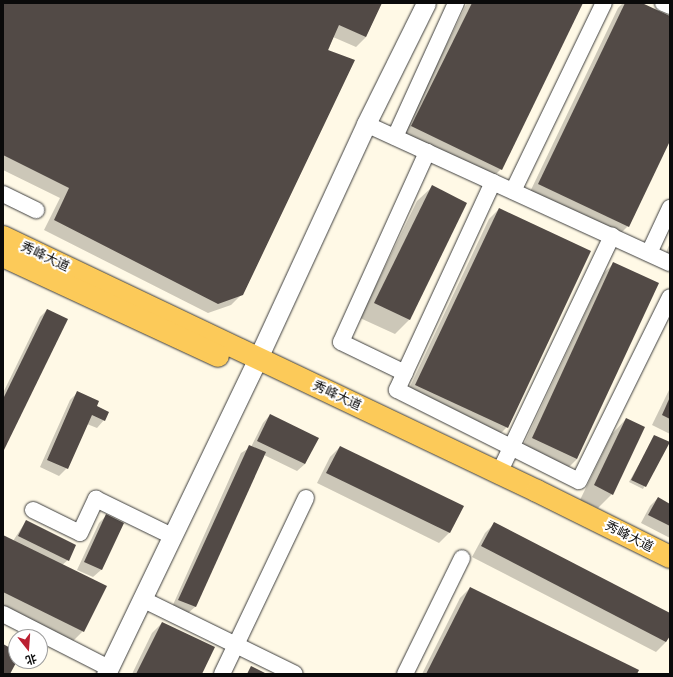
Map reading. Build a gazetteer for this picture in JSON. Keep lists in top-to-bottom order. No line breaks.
{"streets":{"main road":["秀峰大道"]},"north":"bottom"}
